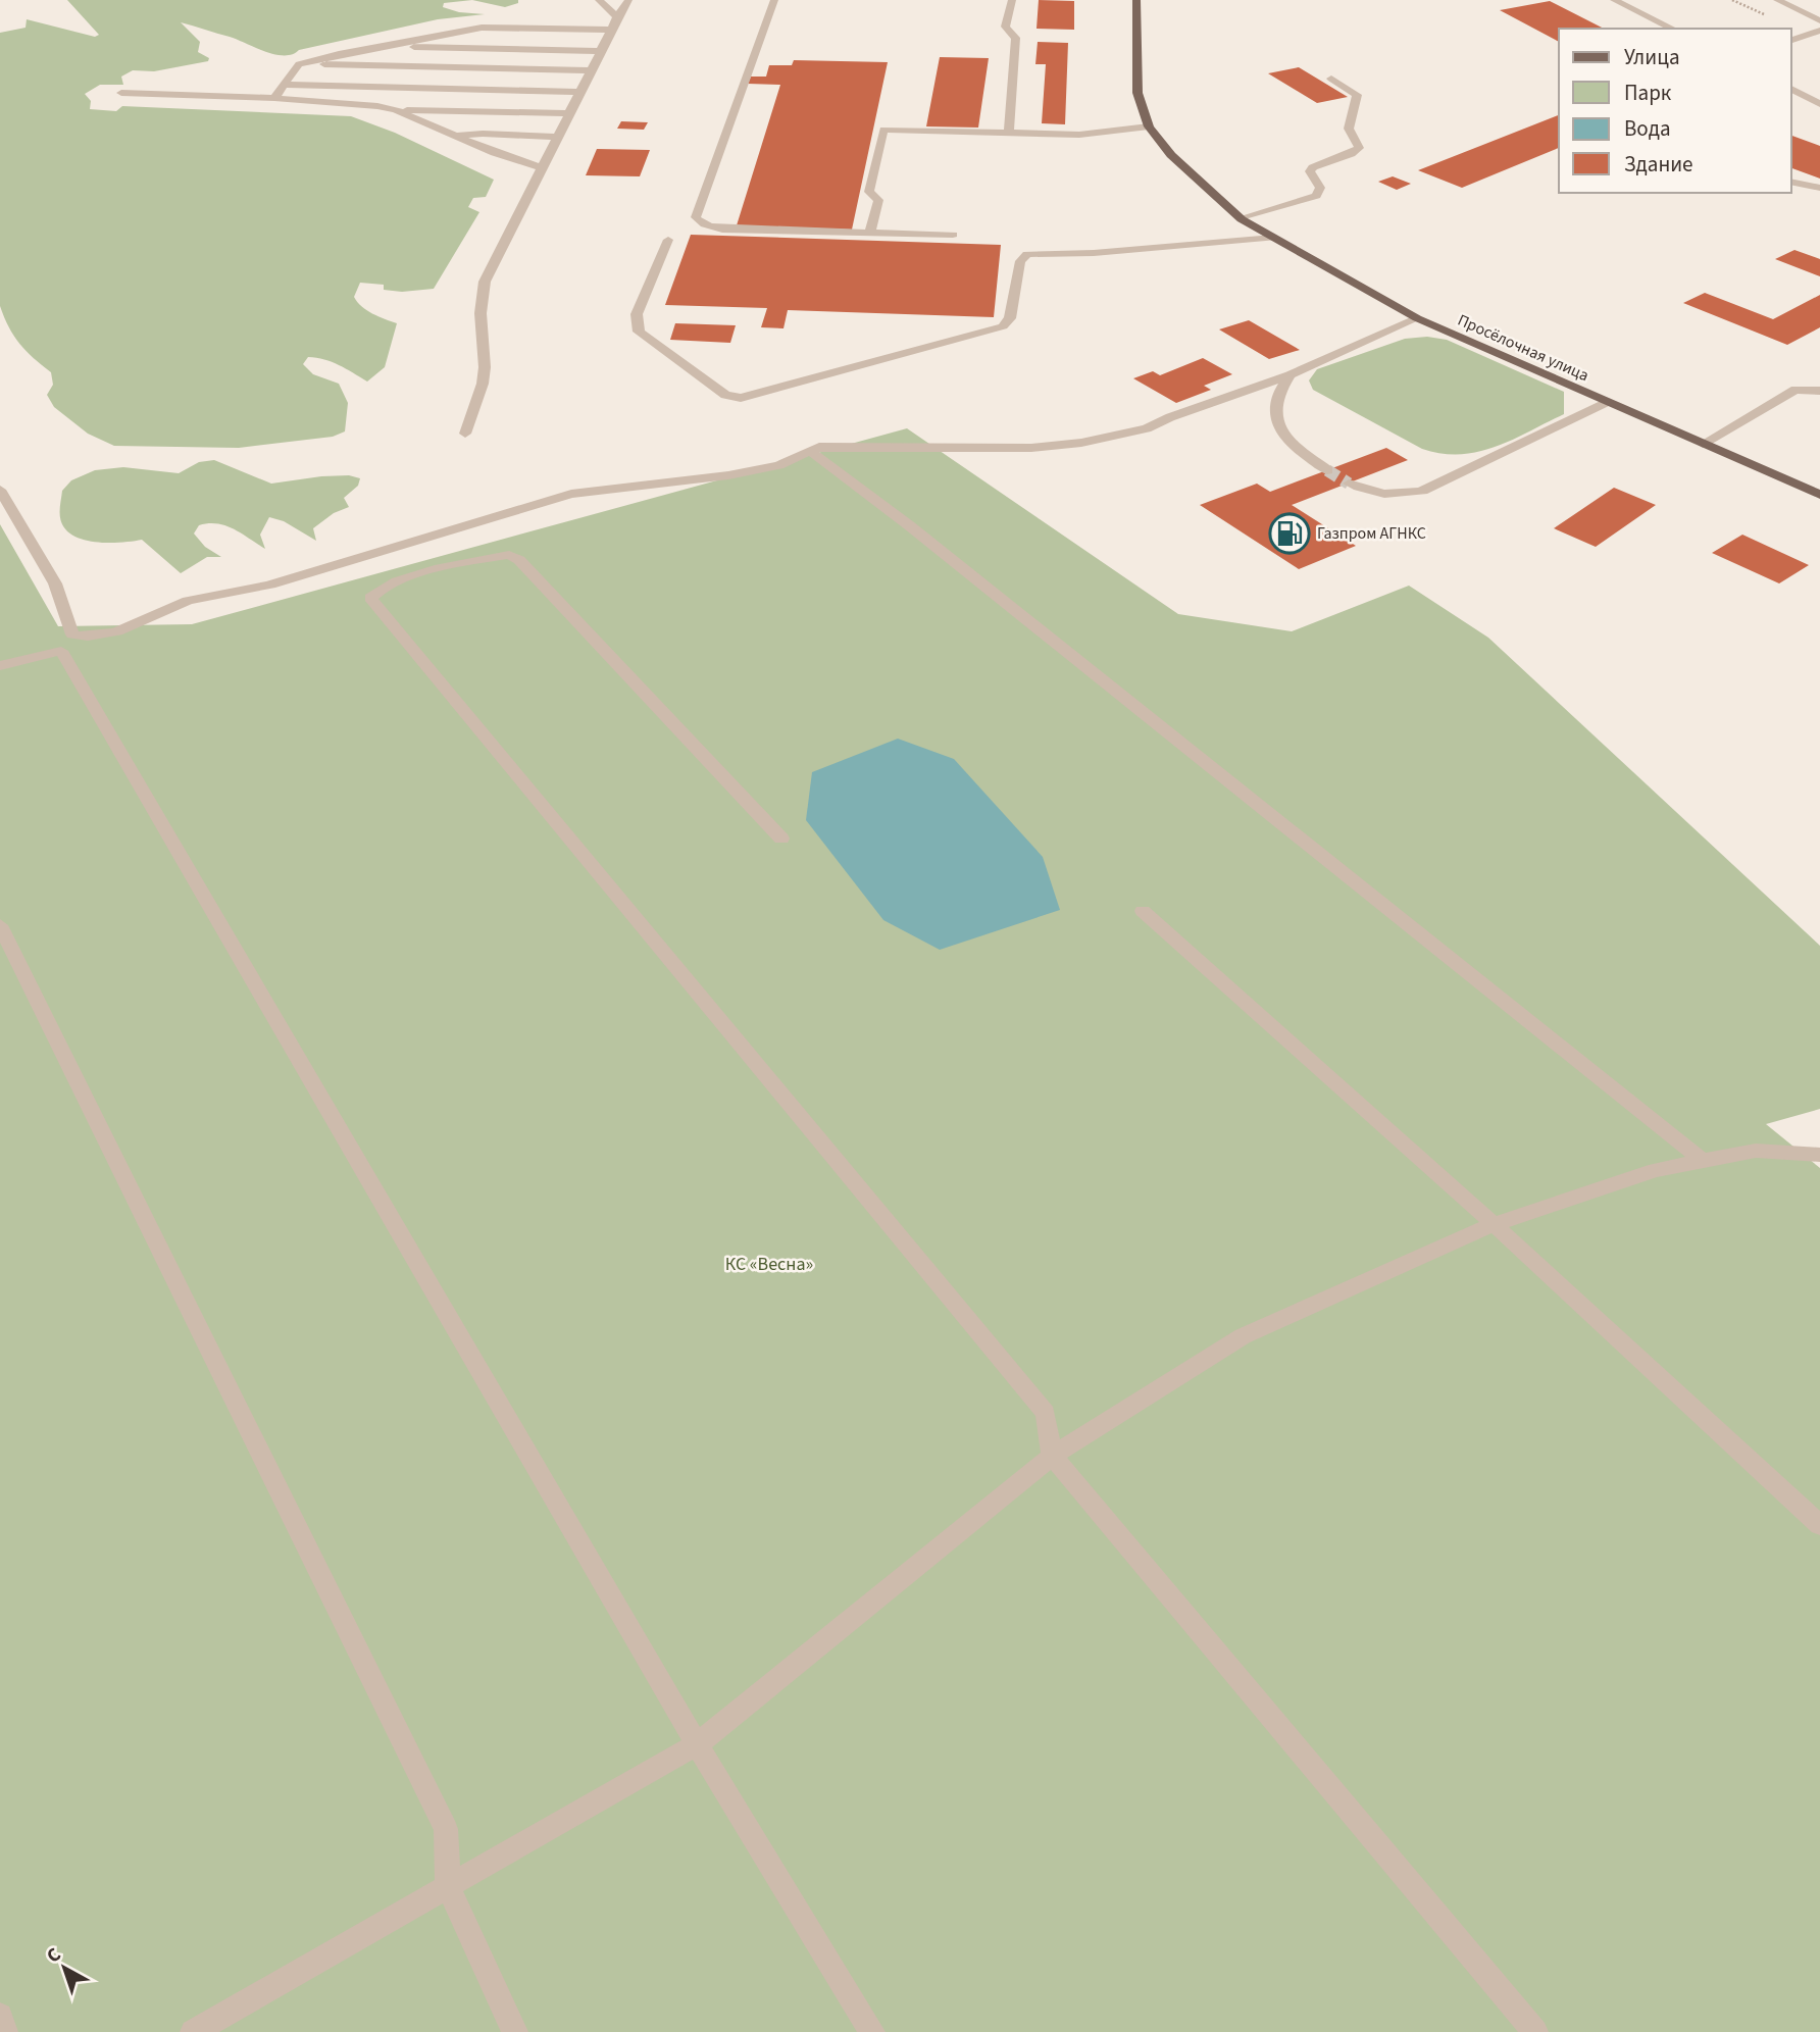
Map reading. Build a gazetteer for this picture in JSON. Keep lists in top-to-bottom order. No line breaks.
{"streets":{"main road":["Просёлочная улица"]},"parks":["КС «Весна»"],"places":{"fuel station":["Газпром АГНКС"]},"legend":["Улица","Парк","Вода","Здание"],"north":"top left"}
